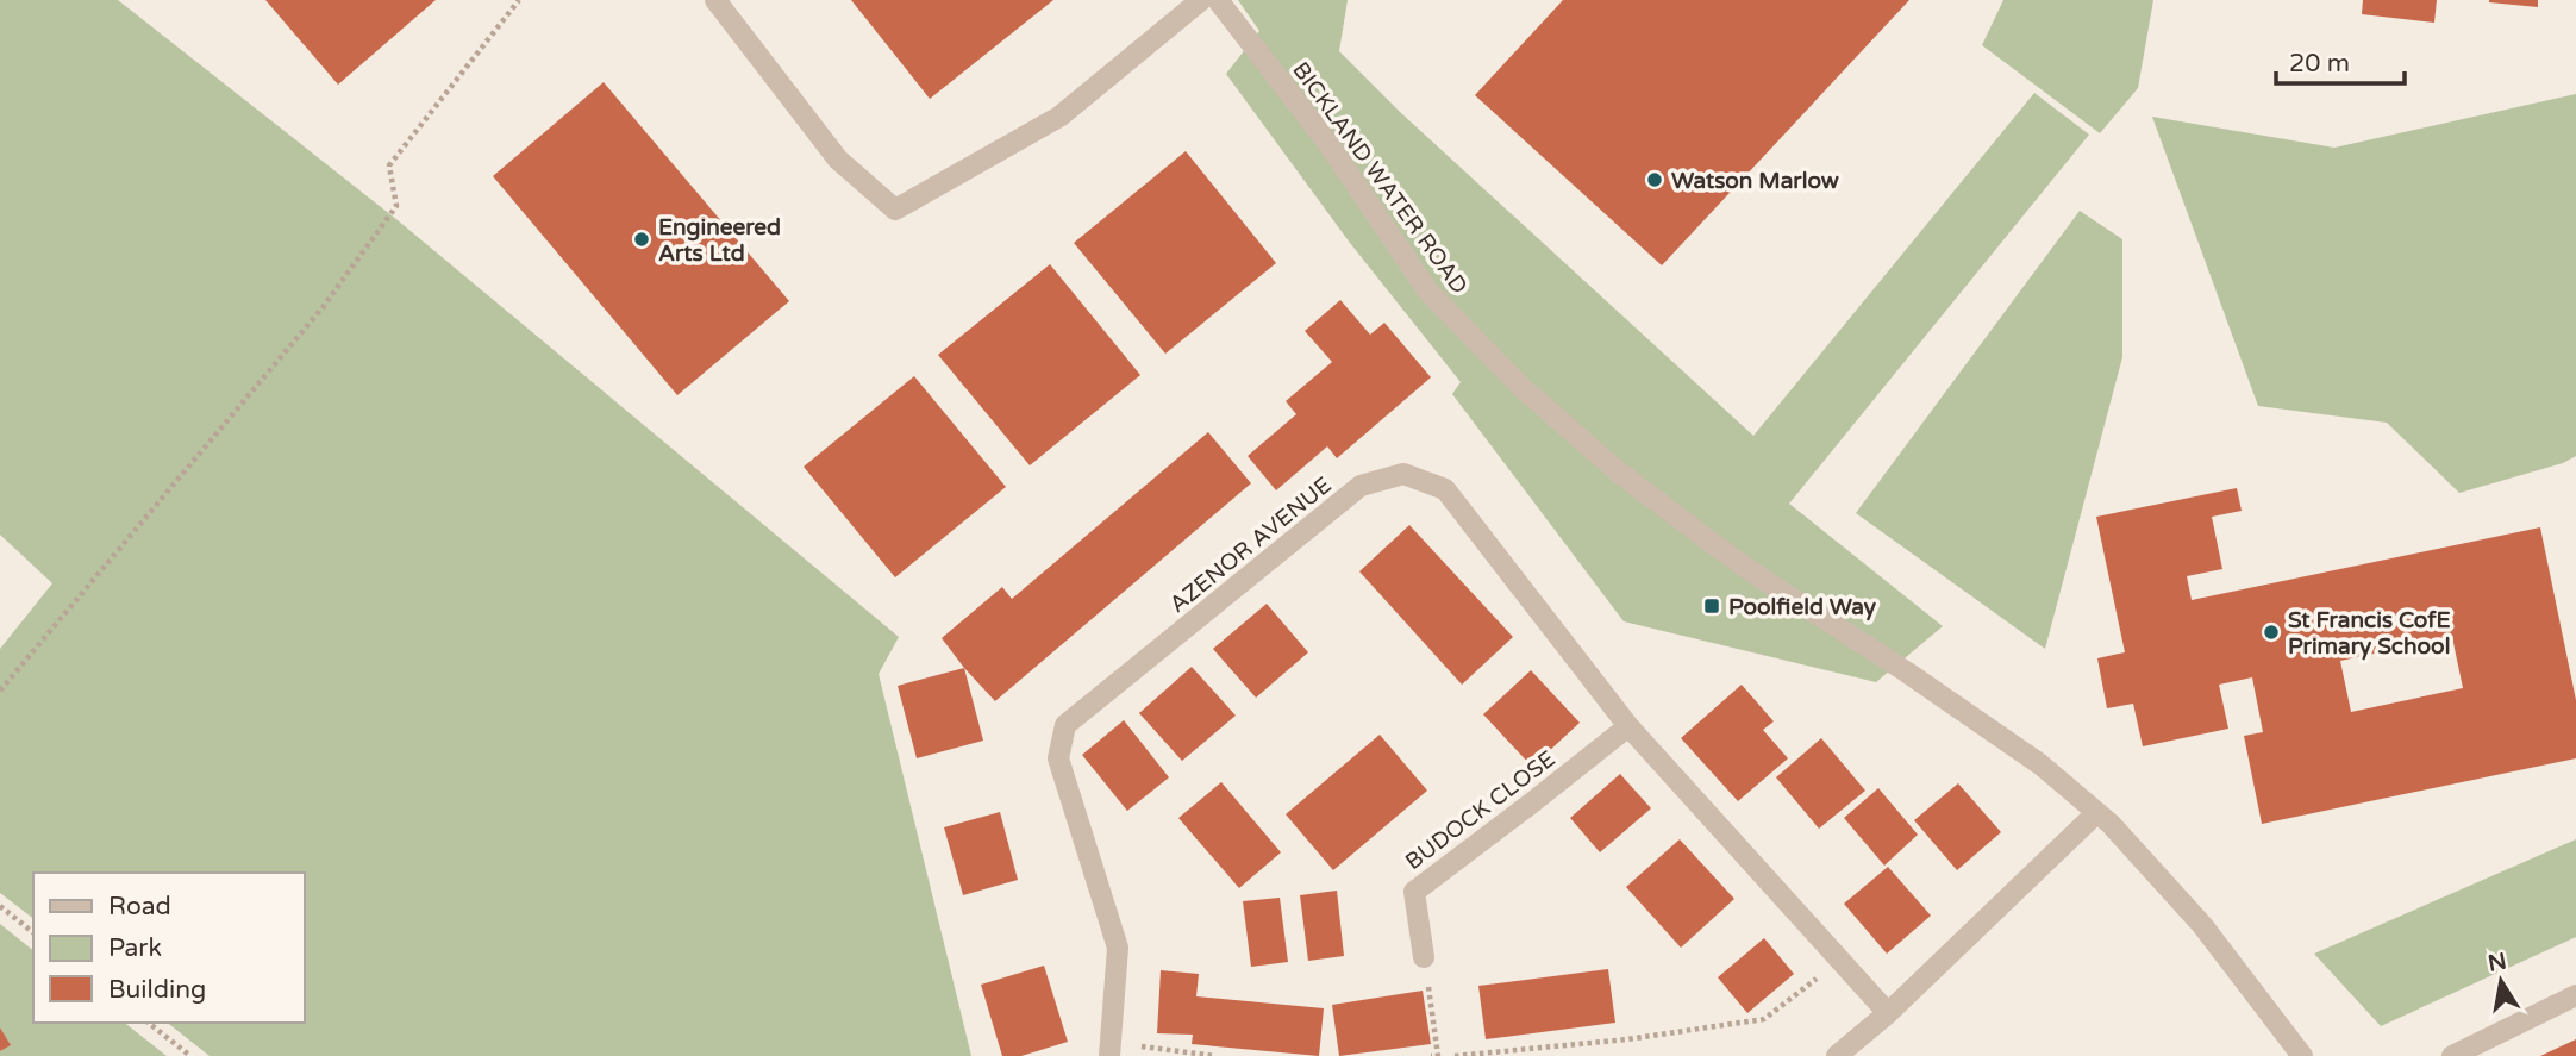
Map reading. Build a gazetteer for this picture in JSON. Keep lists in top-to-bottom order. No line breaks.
{"streets":{"street":["BICKLAND WATER ROAD","AZENOR AVENUE","BUDOCK CLOSE"]},"crossings":[["AZENOR AVENUE","BUDOCK CLOSE"]],"places":{"other":["Watson Marlow","Engineered Arts Ltd","St Francis CofE Primary School"],"transit":["Poolfield Way"]},"legend":["Road","Park","Building"],"scale_bar":"20 m","north":"top"}
